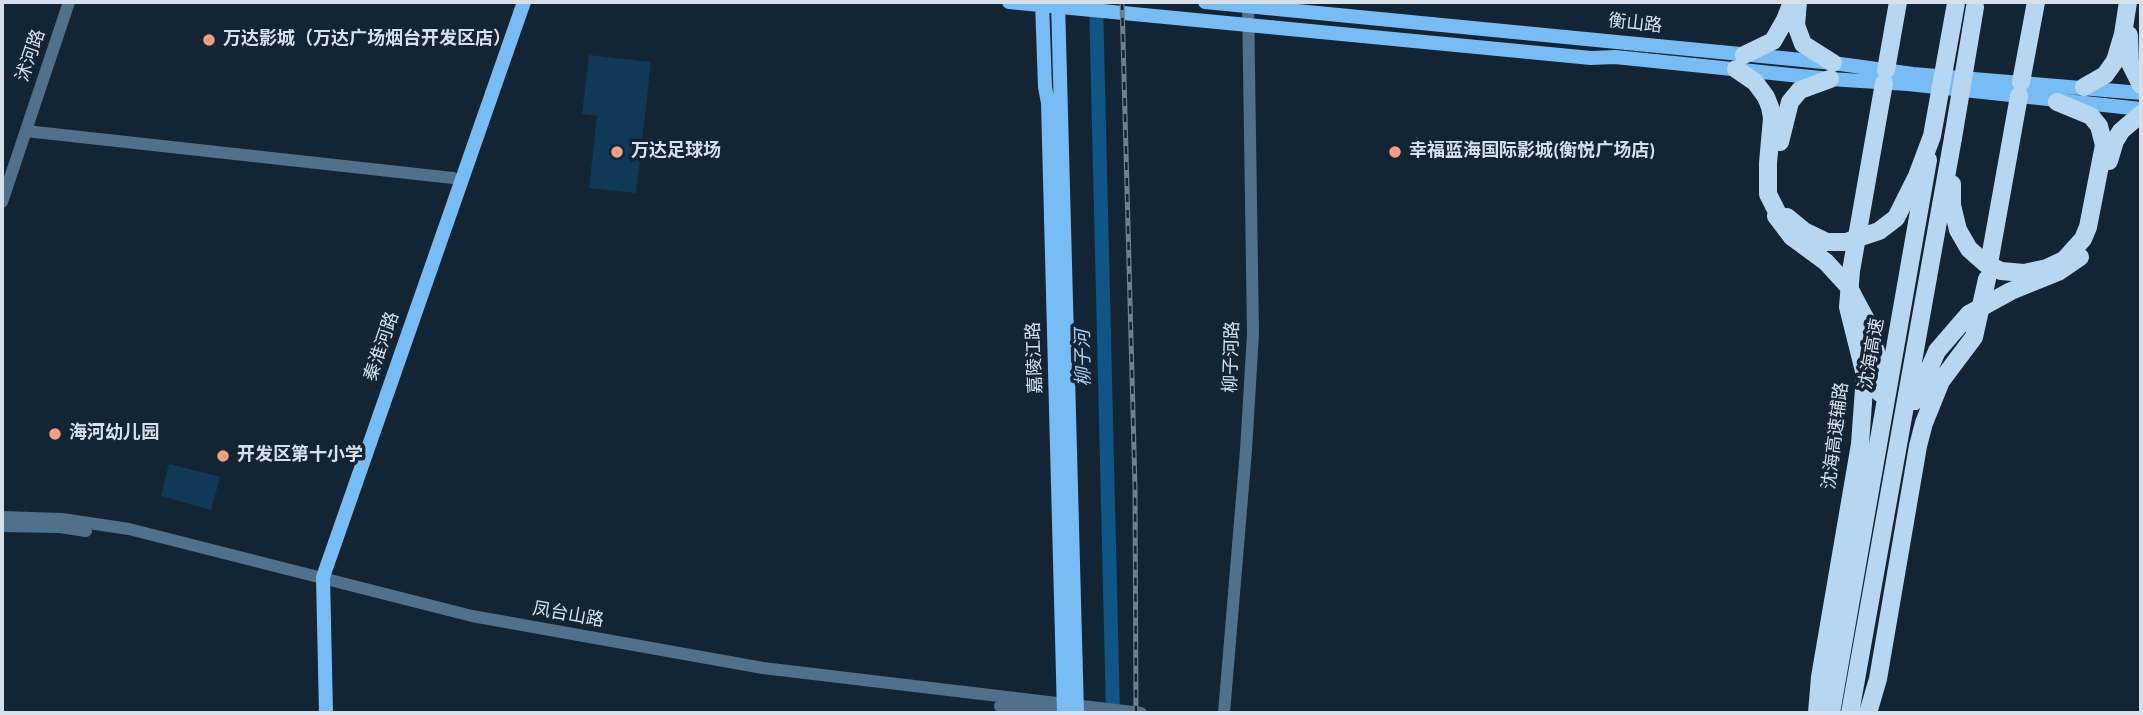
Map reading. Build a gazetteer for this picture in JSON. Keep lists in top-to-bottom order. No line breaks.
{"streets":{"highway":["沈海高速","沈海高速辅路"],"main road":["衡山路","秦淮河路","嘉陵江路"],"street":["沭河路","柳子河路","凤台山路"]},"crossings":[["衡山路","柳子河路"],["秦淮河路","凤台山路"],["嘉陵江路","凤台山路"]],"water":["柳子河"],"places":["万达影城（万达广场烟台开发区店）","万达足球场","幸福蓝海国际影城(衡悦广场店)","海河幼儿园","开发区第十小学"]}
